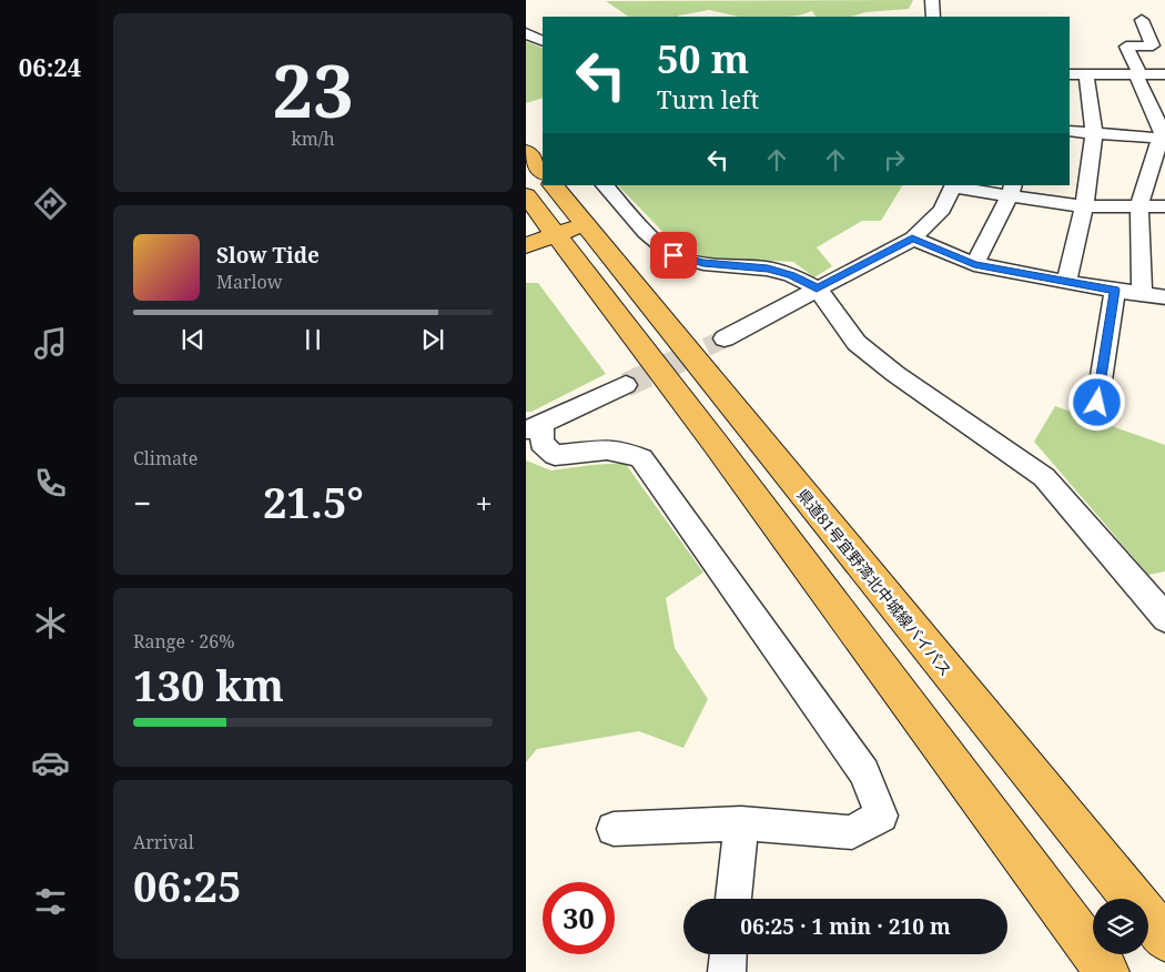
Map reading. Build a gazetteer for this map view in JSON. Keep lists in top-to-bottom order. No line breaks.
{"streets":{"main road":["県道81号宜野湾北中城線バイパス"]},"page":{"tabs":"06:24","tile":[["23","km/h"],"Climate",["Range · 26%","130 km"],["Arrival","06:25"]],"turn":["50 m","Turn left"],"song":["Slow Tide","Marlow"],"heat":["−","21.5°","+"],"limit":"30","trip":"06:25 · 1 min · 210 m"}}
